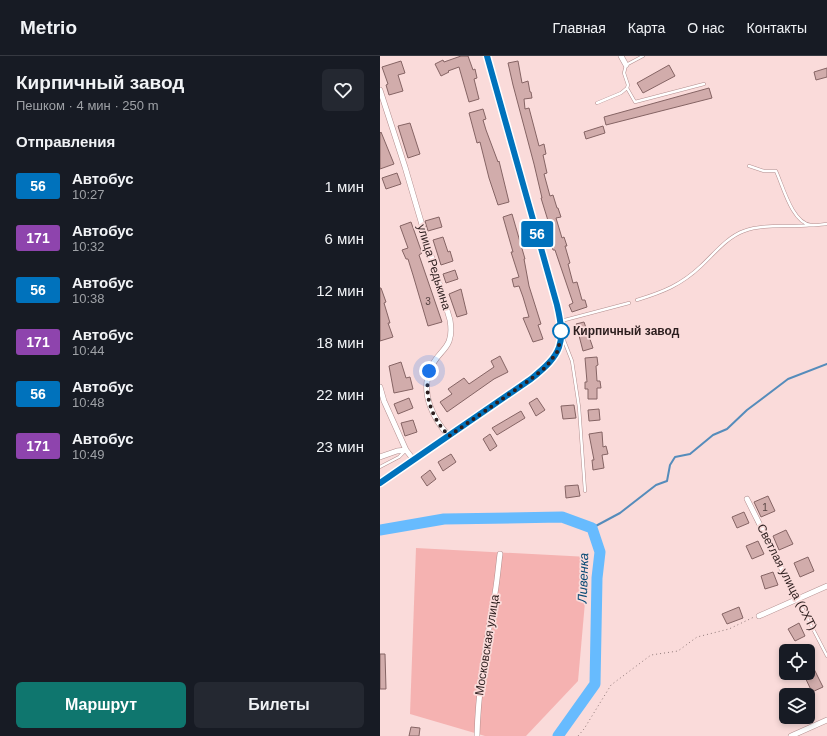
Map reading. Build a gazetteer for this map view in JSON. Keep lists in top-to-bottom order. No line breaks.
{"streets":{"street":["улица Редькина","Светлая улица (СХТ)","Московская улица"]},"water":["Ливенка"],"places":["Кирпичный завод"],"lines":["bus line 56"],"house_numbers":["3","1"],"page":{"header":"Metrio","nav":["Главная","Карта","О нас","Контакты"],"heading":[["Кирпичный завод","Пешком · 4 мин · 250 m"],"Отправления"],"on_map":"56","list":[{"mark":"56","name":"Автобус","note":"10:27","value":"1 мин"},{"mark":"171","name":"Автобус","note":"10:32","value":"6 мин"},{"mark":"56","name":"Автобус","note":"10:38","value":"12 мин"},{"mark":"171","name":"Автобус","note":"10:44","value":"18 мин"},{"mark":"56","name":"Автобус","note":"10:48","value":"22 мин"},{"mark":"171","name":"Автобус","note":"10:49","value":"23 мин"}],"buttons":["Маршрут","Билеты"]}}
